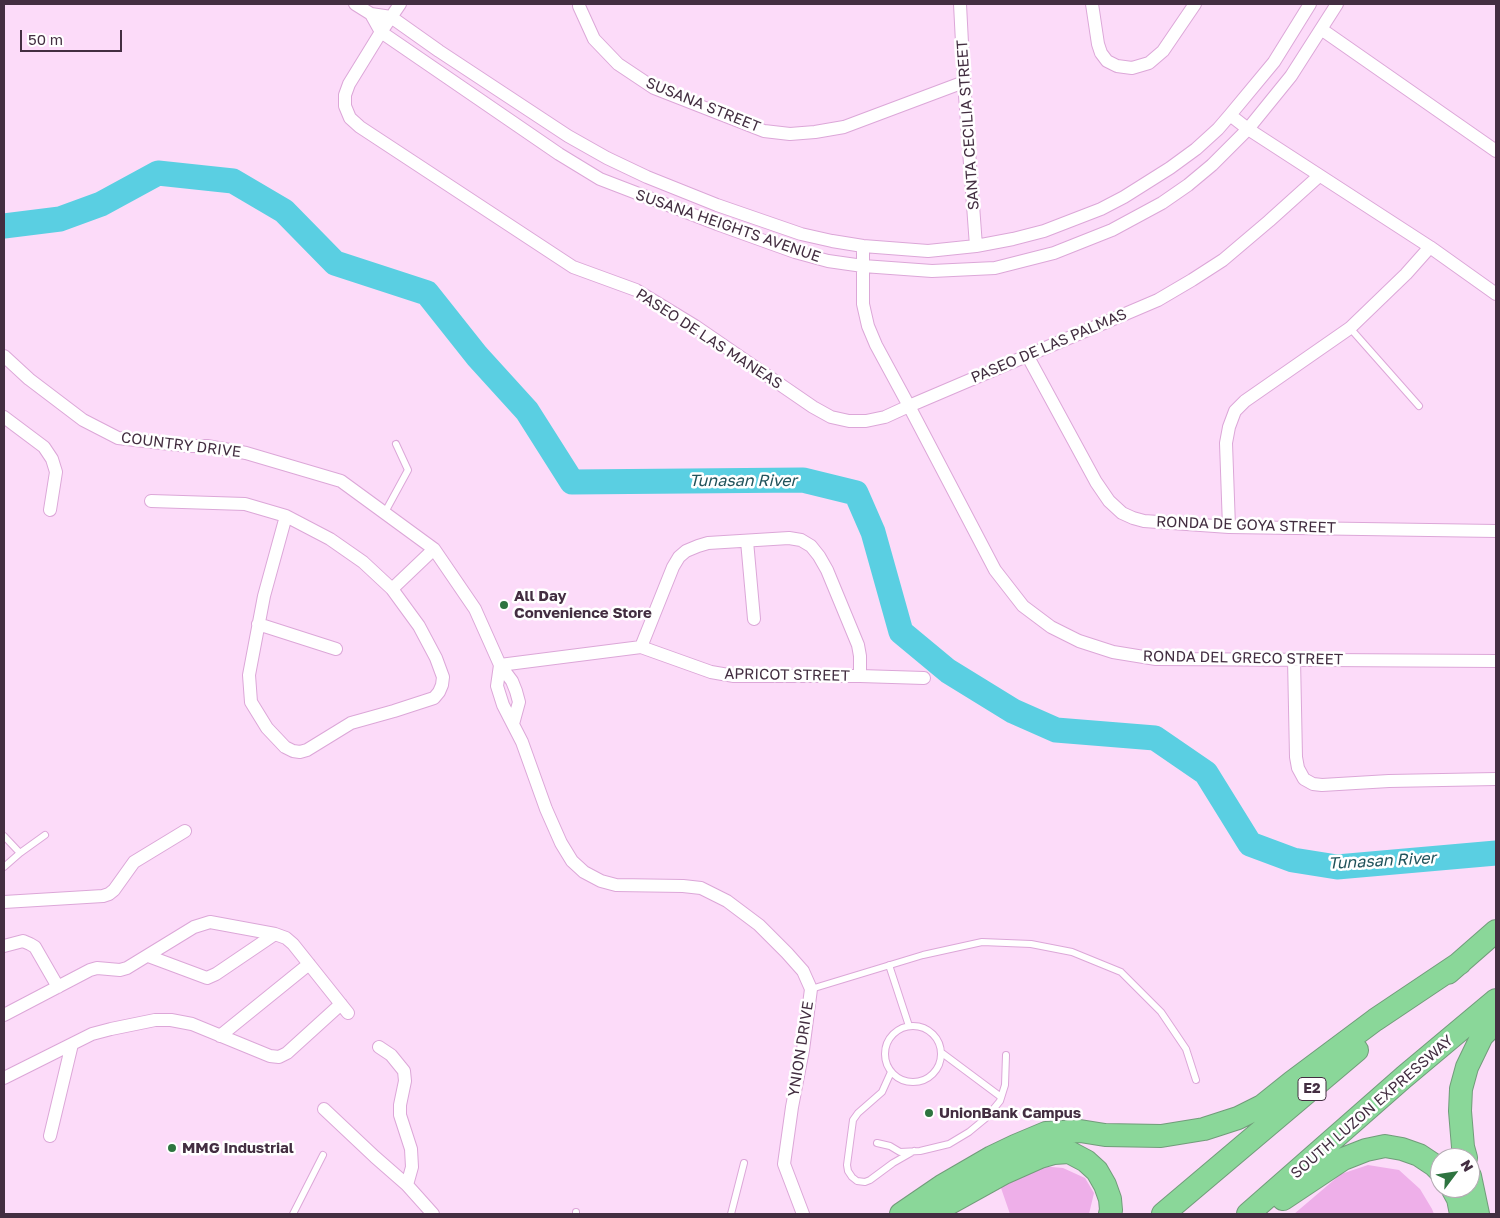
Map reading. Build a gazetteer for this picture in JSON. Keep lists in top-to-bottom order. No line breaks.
{"streets":{"highway":["E2","SOUTH LUZON EXPRESSWAY"],"street":["SUSANA STREET","SANTA CECILIA STREET","SUSANA HEIGHTS AVENUE","PASEO DE LAS MANEAS","PASEO DE LAS PALMAS","COUNTRY DRIVE","RONDA DE GOYA STREET","RONDA DEL GRECO STREET","APRICOT STREET","YNION DRIVE"]},"crossings":[["SUSANA STREET","SANTA CECILIA STREET"],["SANTA CECILIA STREET","SUSANA HEIGHTS AVENUE"],["SUSANA HEIGHTS AVENUE","PASEO DE LAS MANEAS"],["PASEO DE LAS MANEAS","PASEO DE LAS PALMAS"],["PASEO DE LAS MANEAS","RONDA DEL GRECO STREET"],["PASEO DE LAS PALMAS","RONDA DE GOYA STREET"],["PASEO DE LAS PALMAS","RONDA DEL GRECO STREET"],["COUNTRY DRIVE","APRICOT STREET"],["COUNTRY DRIVE","YNION DRIVE"]],"water":["Tunasan River"],"places":["All Day Convenience Store","UnionBank Campus","MMG Industrial"],"scale_bar":"50 m","north":"top right"}
